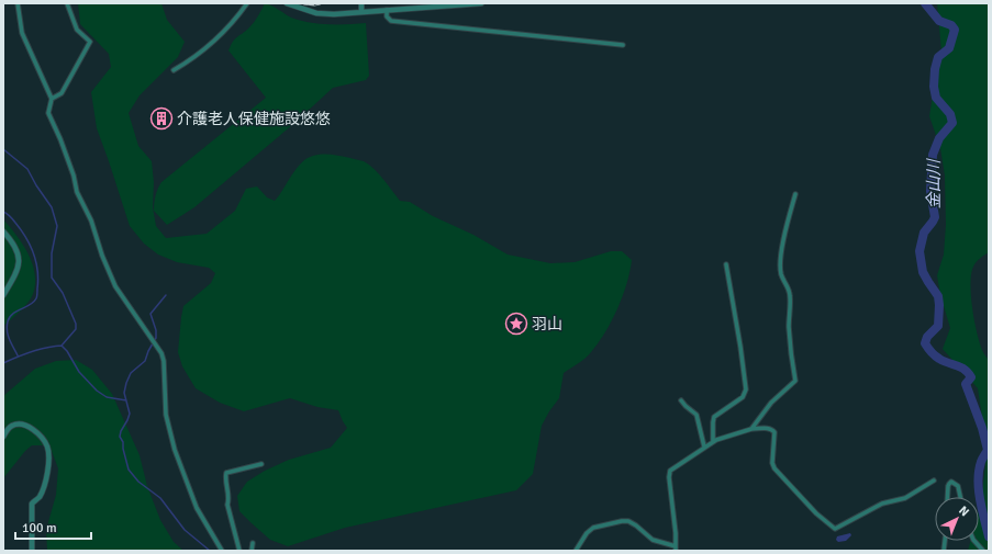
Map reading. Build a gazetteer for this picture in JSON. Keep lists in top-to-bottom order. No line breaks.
{"water":["金山川"],"places":{"building":["介護老人保健施設悠悠"],"place":["羽山"]},"scale_bar":"100 m","north":"top right"}
